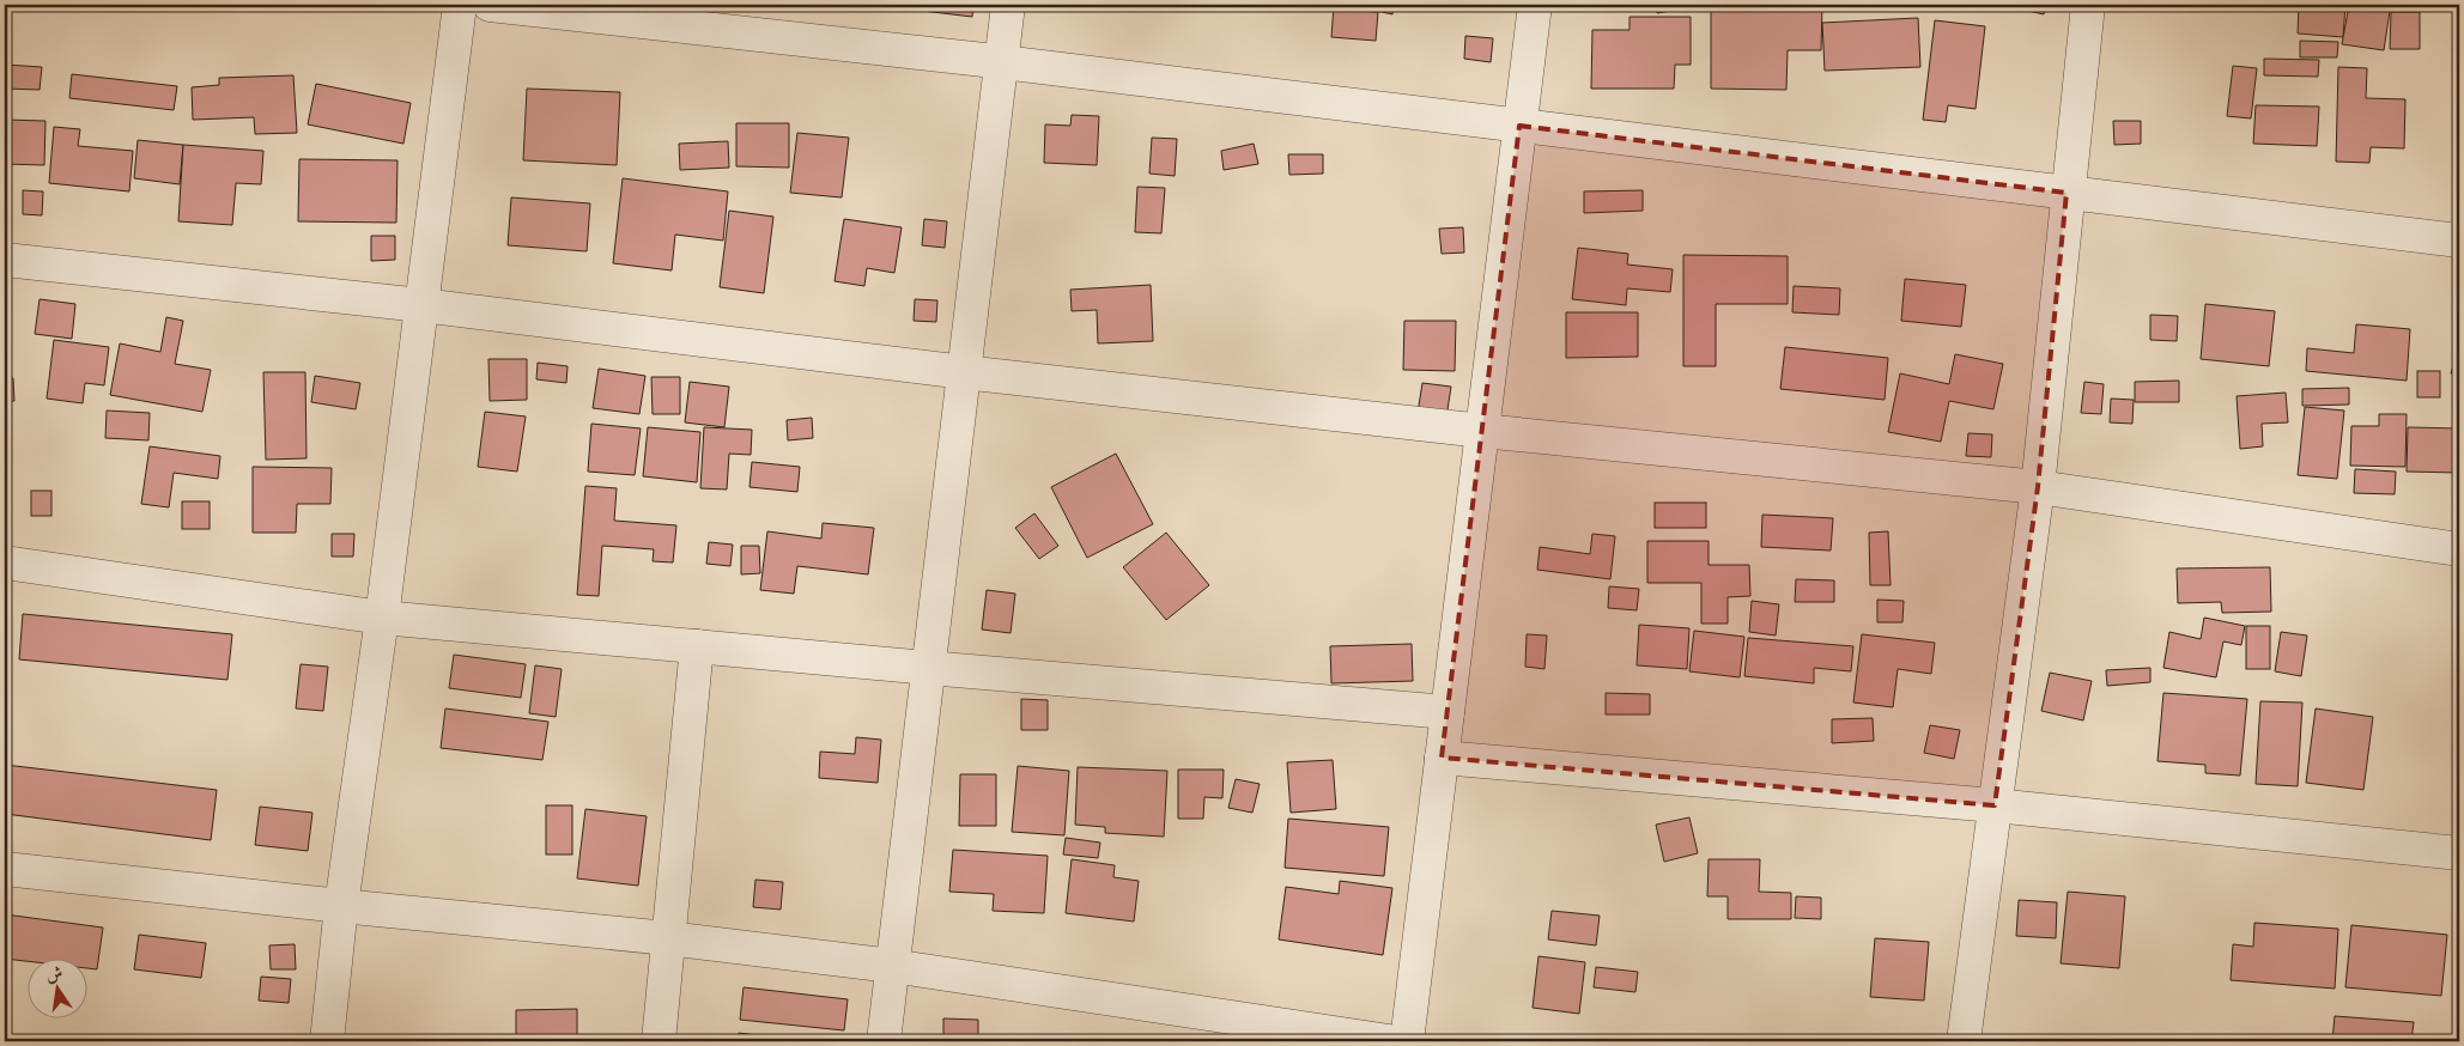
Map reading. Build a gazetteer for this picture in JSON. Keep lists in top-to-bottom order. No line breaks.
{"north":"top"}
